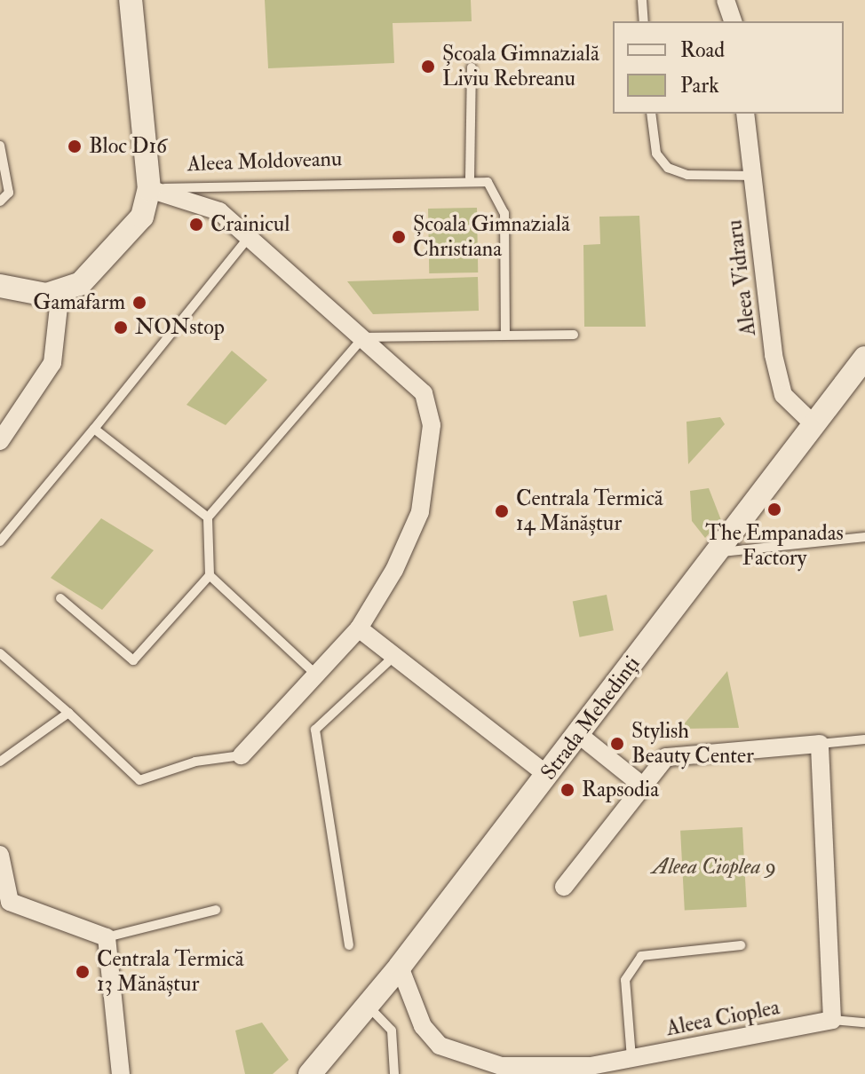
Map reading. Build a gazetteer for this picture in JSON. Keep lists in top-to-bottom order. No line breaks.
{"streets":{"street":["Aleea Moldoveanu","Aleea Vidraru","Strada Mehedinți","Aleea Cioplea"]},"crossings":[["Aleea Vidraru","Strada Mehedinți"],["Strada Mehedinți","Aleea Cioplea"]],"parks":["Aleea Cioplea 9"],"places":["Școala Gimnazială Liviu Rebreanu","Bloc D16","Crainicul","Școala Gimnazială Christiana","Gamafarm","NONstop","The Empanadas Factory","Centrala Termică 14 Mănăștur","Stylish Beauty Center","Rapsodia","Centrala Termică 13 Mănăștur"],"legend":["Road","Park"]}
